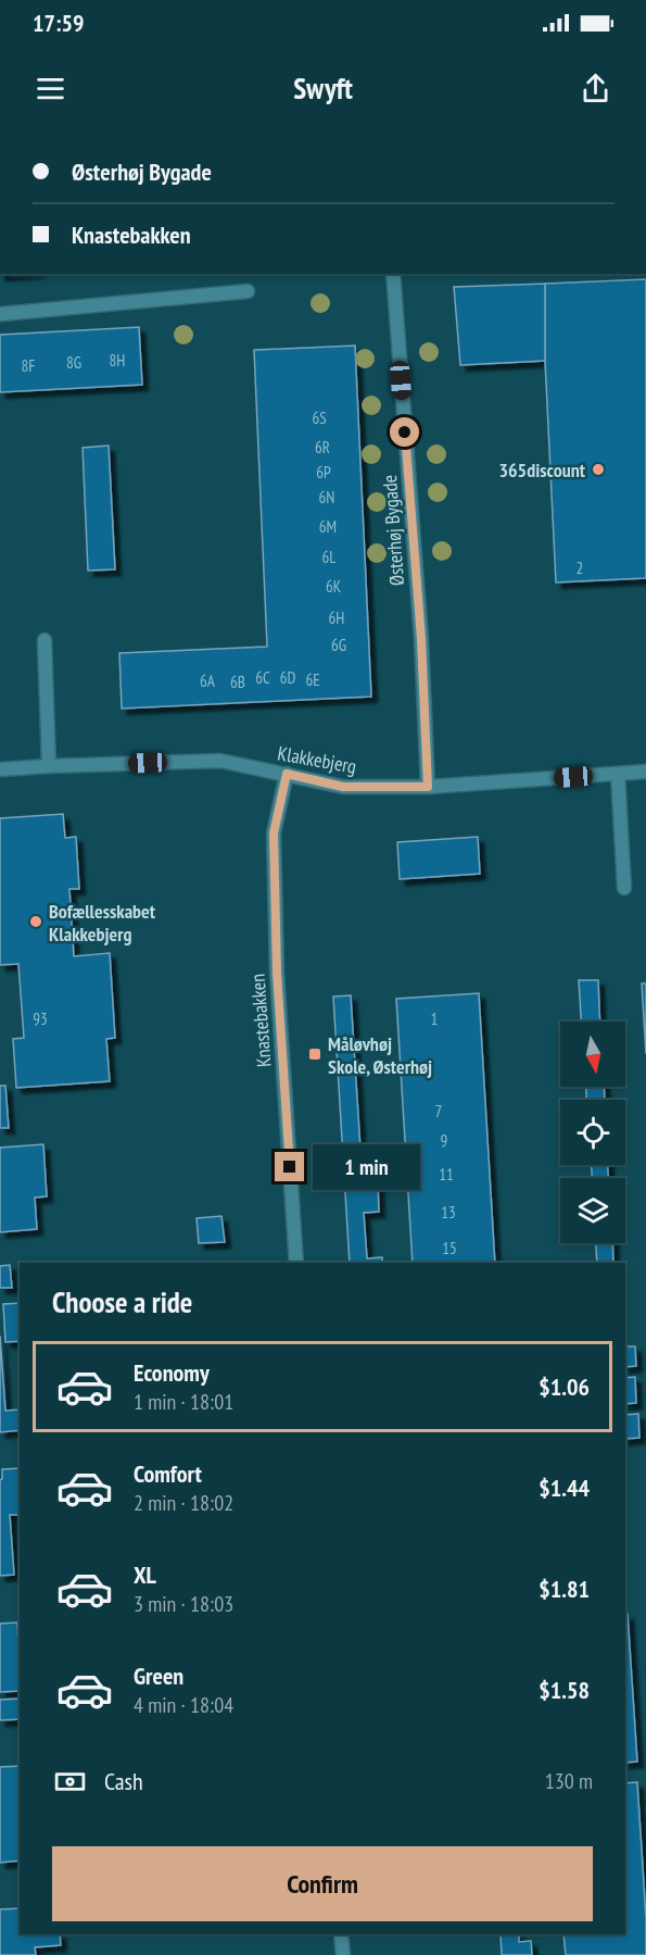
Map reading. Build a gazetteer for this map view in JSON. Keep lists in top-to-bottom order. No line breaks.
{"streets":{"street":["Østerhøj Bygade","Klakkebjerg","Knastebakken"]},"crossings":[["Østerhøj Bygade","Klakkebjerg"],["Klakkebjerg","Knastebakken"]],"places":{"other":["365discount","Bofællesskabet Klakkebjerg"],"transit":["Måløvhøj Skole, Østerhøj"]},"house_numbers":["8H","8G","8F","6S","6R","6P","6N","6M","6L","2","6K","6H","6G","6C","6D","6E","6A","6B","93","1","7","9","11","13","15"],"north":"bottom","page":{"status":"17:59","header":"Swyft","banner":["Østerhøj Bygade","Knastebakken"],"bubble":"1 min","heading":"Choose a ride","list":[{"name":"Economy","note":"1 min · 18:01","value":"$1.06"},{"name":"Comfort","note":"2 min · 18:02","value":"$1.44"},{"name":"XL","note":"3 min · 18:03","value":"$1.81"},{"name":"Green","note":"4 min · 18:04","value":"$1.58"}],"pay":["Cash","130 m"],"buttons":"Confirm"}}
